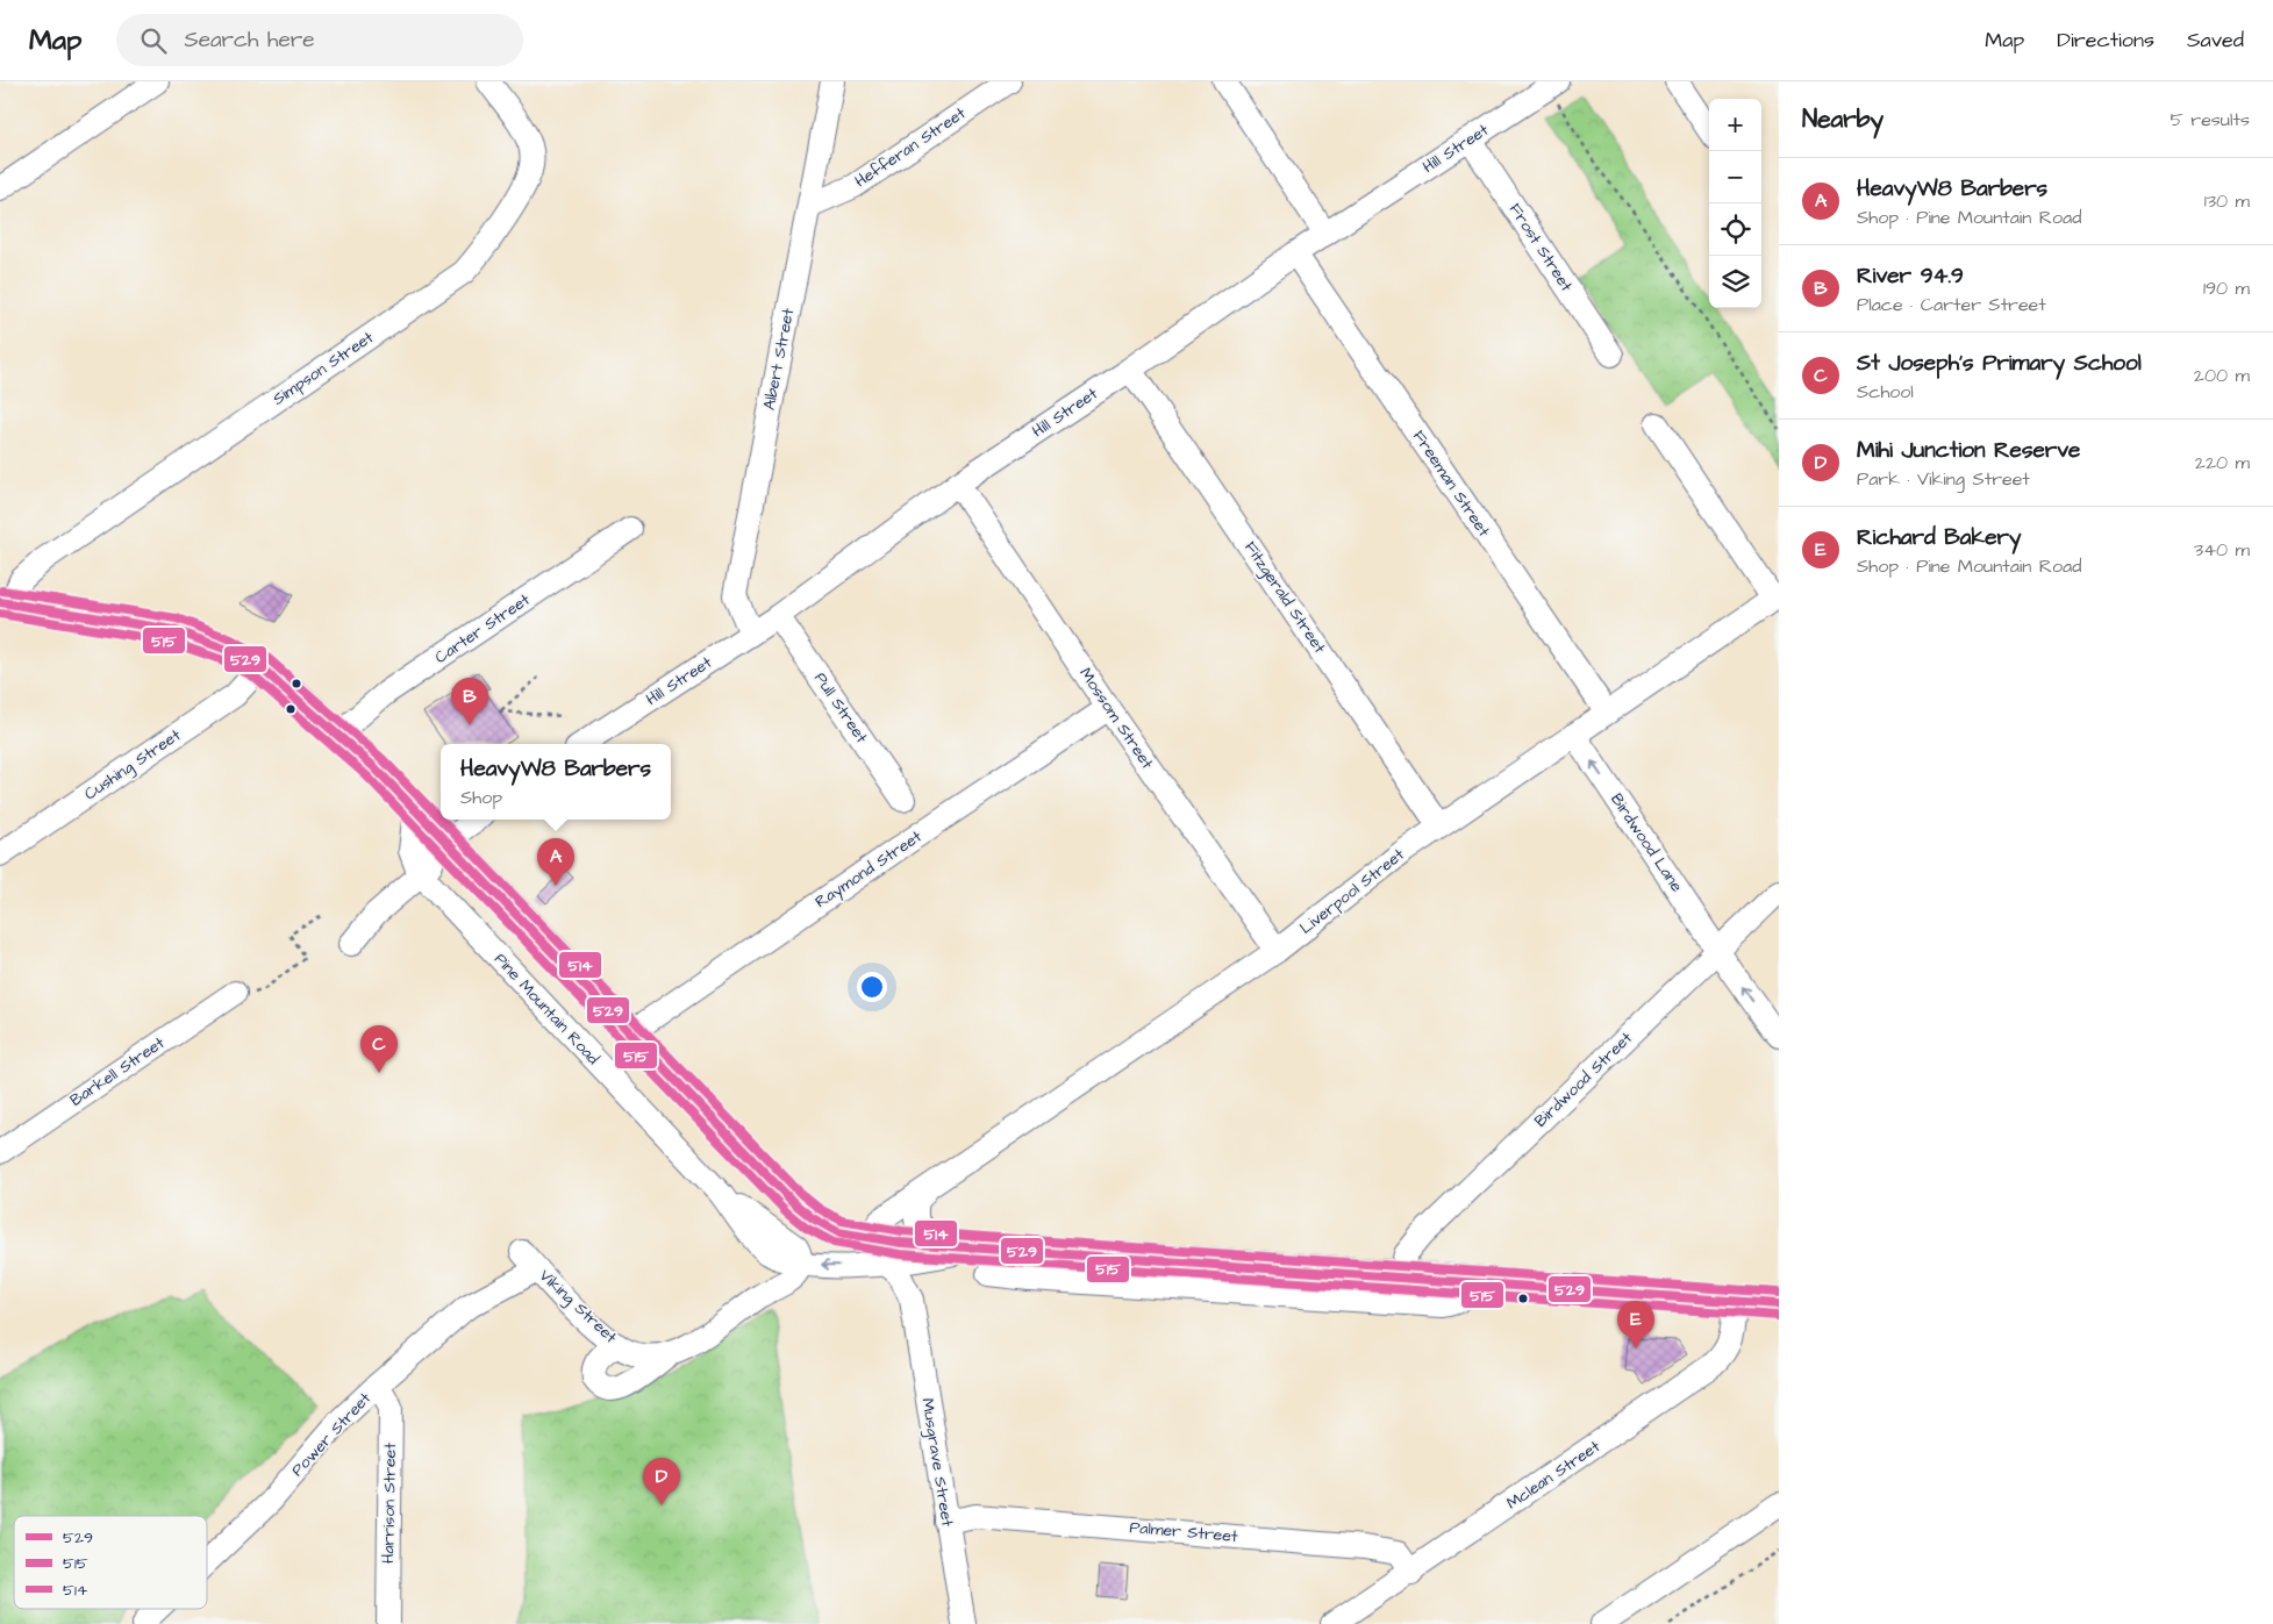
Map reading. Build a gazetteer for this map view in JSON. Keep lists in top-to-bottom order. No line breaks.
{"streets":{"street":["Hefferan Street","Hill Street","Frost Street","Albert Street","Simpson Street","Freeman Street","Fitzgerald Street","Carter Street","Pull Street","Mossom Street","Cushing Street","Birdwood Lane","Raymond Street","Liverpool Street","Pine Mountain Road","Barkell Street","Birdwood Street","Viking Street","Power Street","Musgrave Street","Mclean Street","Harrison Street","Palmer Street"]},"crossings":[["Hefferan Street","Albert Street"],["Hill Street","Frost Street"],["Hill Street","Albert Street"],["Hill Street","Freeman Street"],["Hill Street","Fitzgerald Street"],["Hill Street","Pull Street"],["Hill Street","Mossom Street"],["Freeman Street","Liverpool Street"],["Fitzgerald Street","Liverpool Street"],["Mossom Street","Raymond Street"],["Mossom Street","Liverpool Street"],["Birdwood Lane","Liverpool Street"],["Birdwood Lane","Birdwood Street"],["Pine Mountain Road","Viking Street"],["Viking Street","Power Street"],["Power Street","Harrison Street"],["Musgrave Street","Palmer Street"],["Mclean Street","Palmer Street"]],"one_way":["Birdwood Lane"],"lines":["transit line 514","transit line 529","transit line 515"],"legend":["529","515","514"],"page":{"header":"Map","search":"Search here","nav":["Map","Directions","Saved"],"heading":["Nearby","5 results"],"map_buttons":["+","−"],"list":[{"mark":"A","name":"HeavyW8 Barbers","note":"Shop · Pine Mountain Road","value":"130 m"},{"mark":"B","name":"River 94.9","note":"Place · Carter Street","value":"190 m"},{"mark":"C","name":"St Joseph's Primary School","note":"School","value":"200 m"},{"mark":"D","name":"Mihi Junction Reserve","note":"Park · Viking Street","value":"220 m"},{"mark":"E","name":"Richard Bakery","note":"Shop · Pine Mountain Road","value":"340 m"}],"pins":["B","A","C","E","D"],"popup":["HeavyW8 Barbers","Shop"]}}
